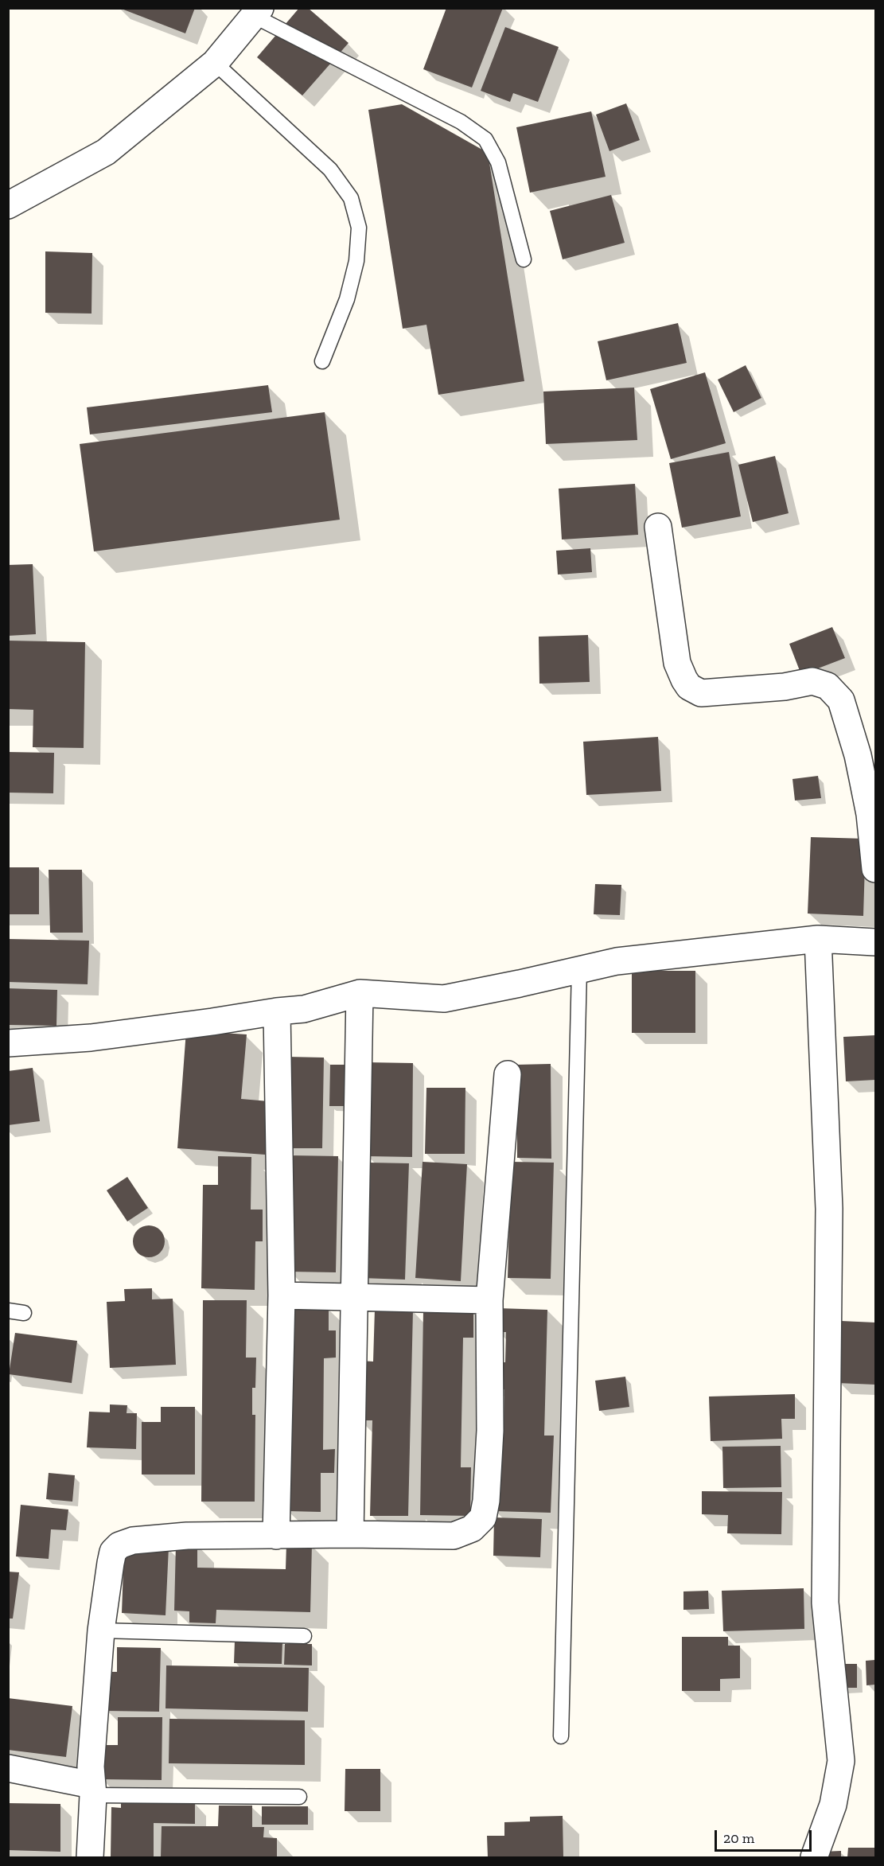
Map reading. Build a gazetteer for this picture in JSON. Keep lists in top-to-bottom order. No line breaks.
{"scale_bar":"20 m"}
